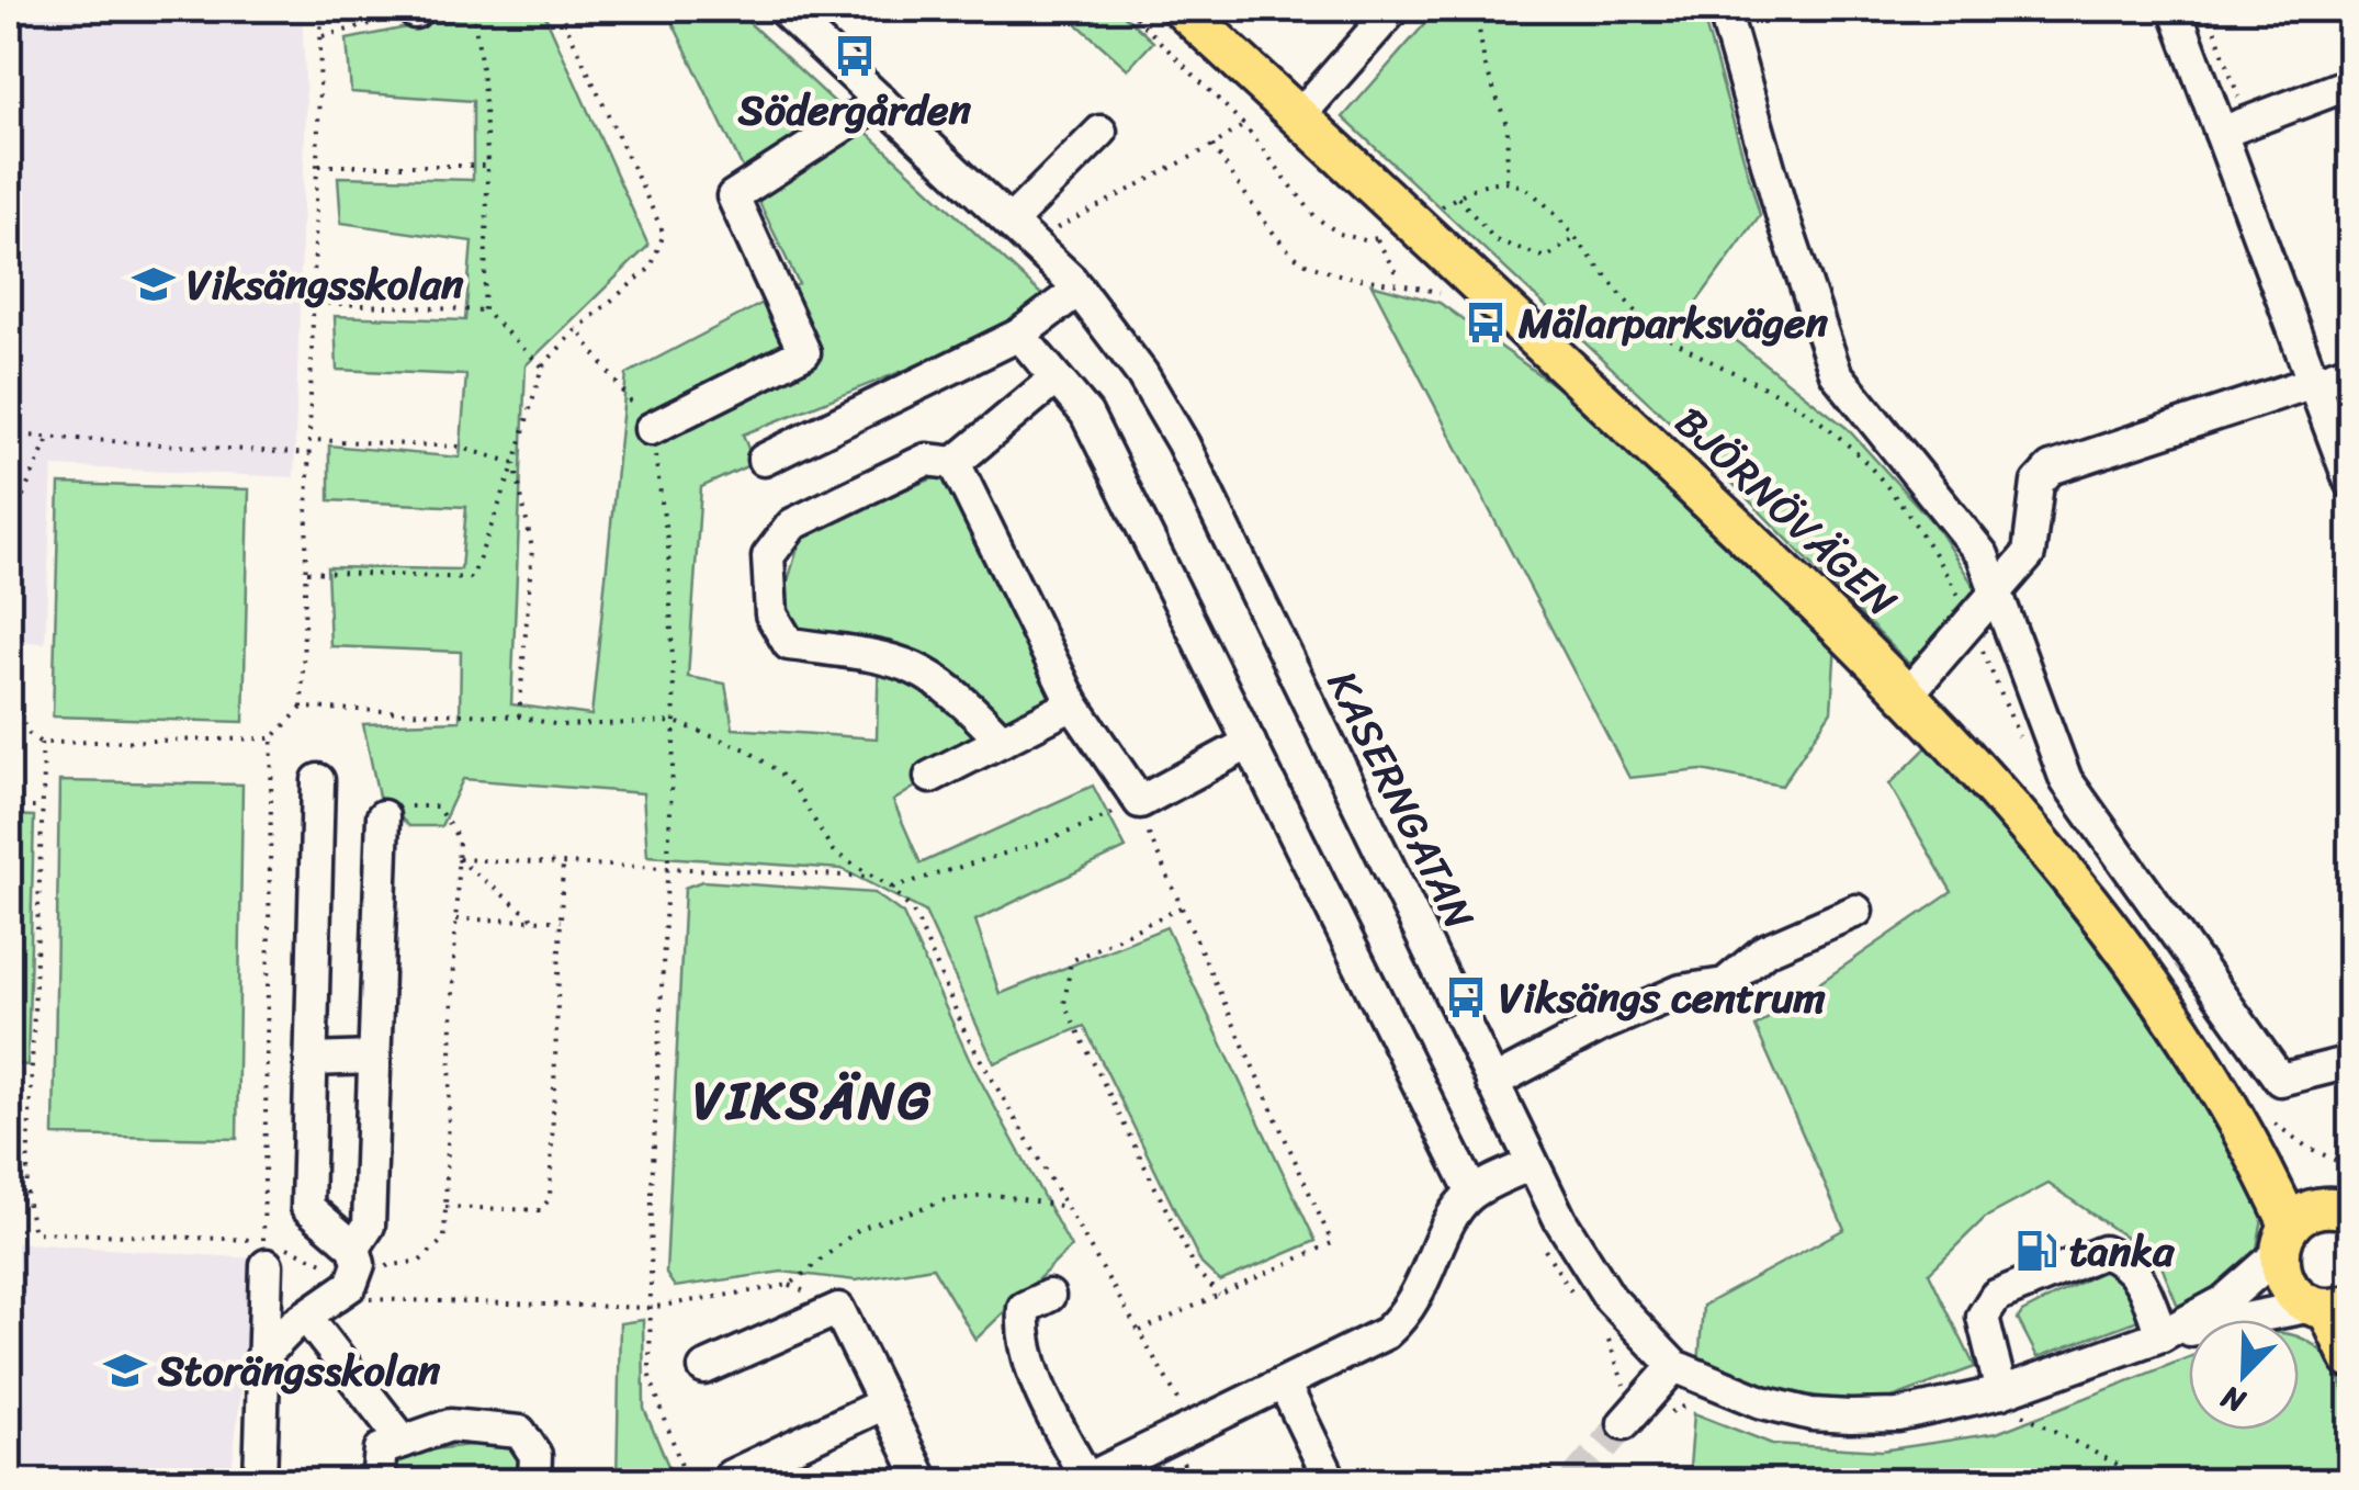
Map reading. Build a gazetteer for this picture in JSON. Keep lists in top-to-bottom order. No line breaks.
{"streets":{"main road":["BJÖRNÖVÄGEN"],"street":["KASERNGATAN"]},"crossings":[["BJÖRNÖVÄGEN","KASERNGATAN"]],"districts":["VIKSÄNG"],"places":{"bus stop":["Södergården","Mälarparksvägen","Viksängs centrum"],"school or university":["Viksängsskolan","Storängsskolan"],"fuel station":["tanka"]},"north":"bottom left"}
